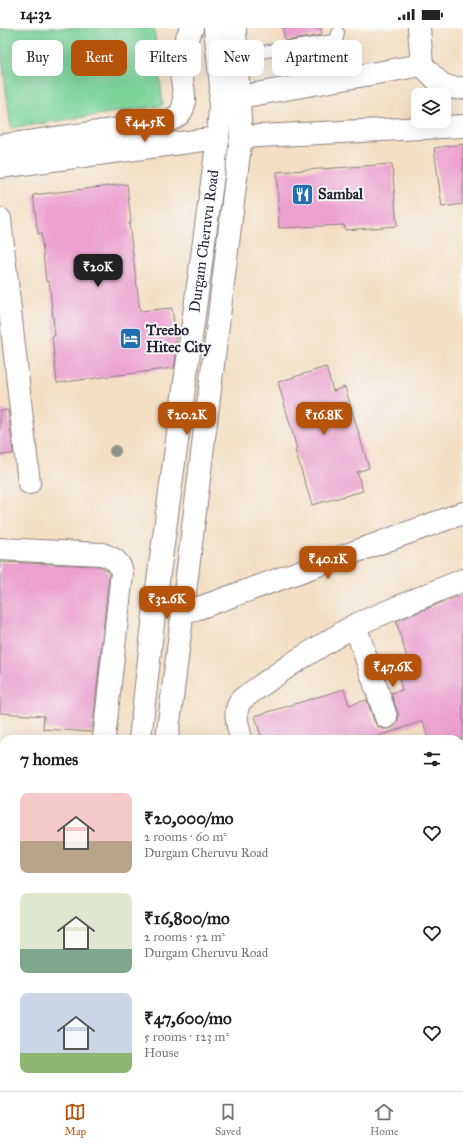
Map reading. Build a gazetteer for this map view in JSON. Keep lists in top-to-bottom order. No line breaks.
{"streets":{"street":["Durgam Cheruvu Road"]},"places":{"restaurant":["Sambal"],"hotel":["Treebo Hitec City"]},"page":{"status":"14:32","chip":["Buy","Rent","Filters","New","Apartment"],"price":["₹44.5K","₹20K","₹20.2K","₹16.8K","₹40.1K","₹32.6K","₹47.6K"],"heading":"7 homes","list":[{"name":"₹20,000/mo","note":"2 rooms · 60 m² · Durgam Cheruvu Road"},{"name":"₹16,800/mo","note":"2 rooms · 52 m² · Durgam Cheruvu Road"},{"name":"₹47,600/mo","note":"5 rooms · 123 m² · House"}],"tabs":["Map","Saved","Home"]}}
